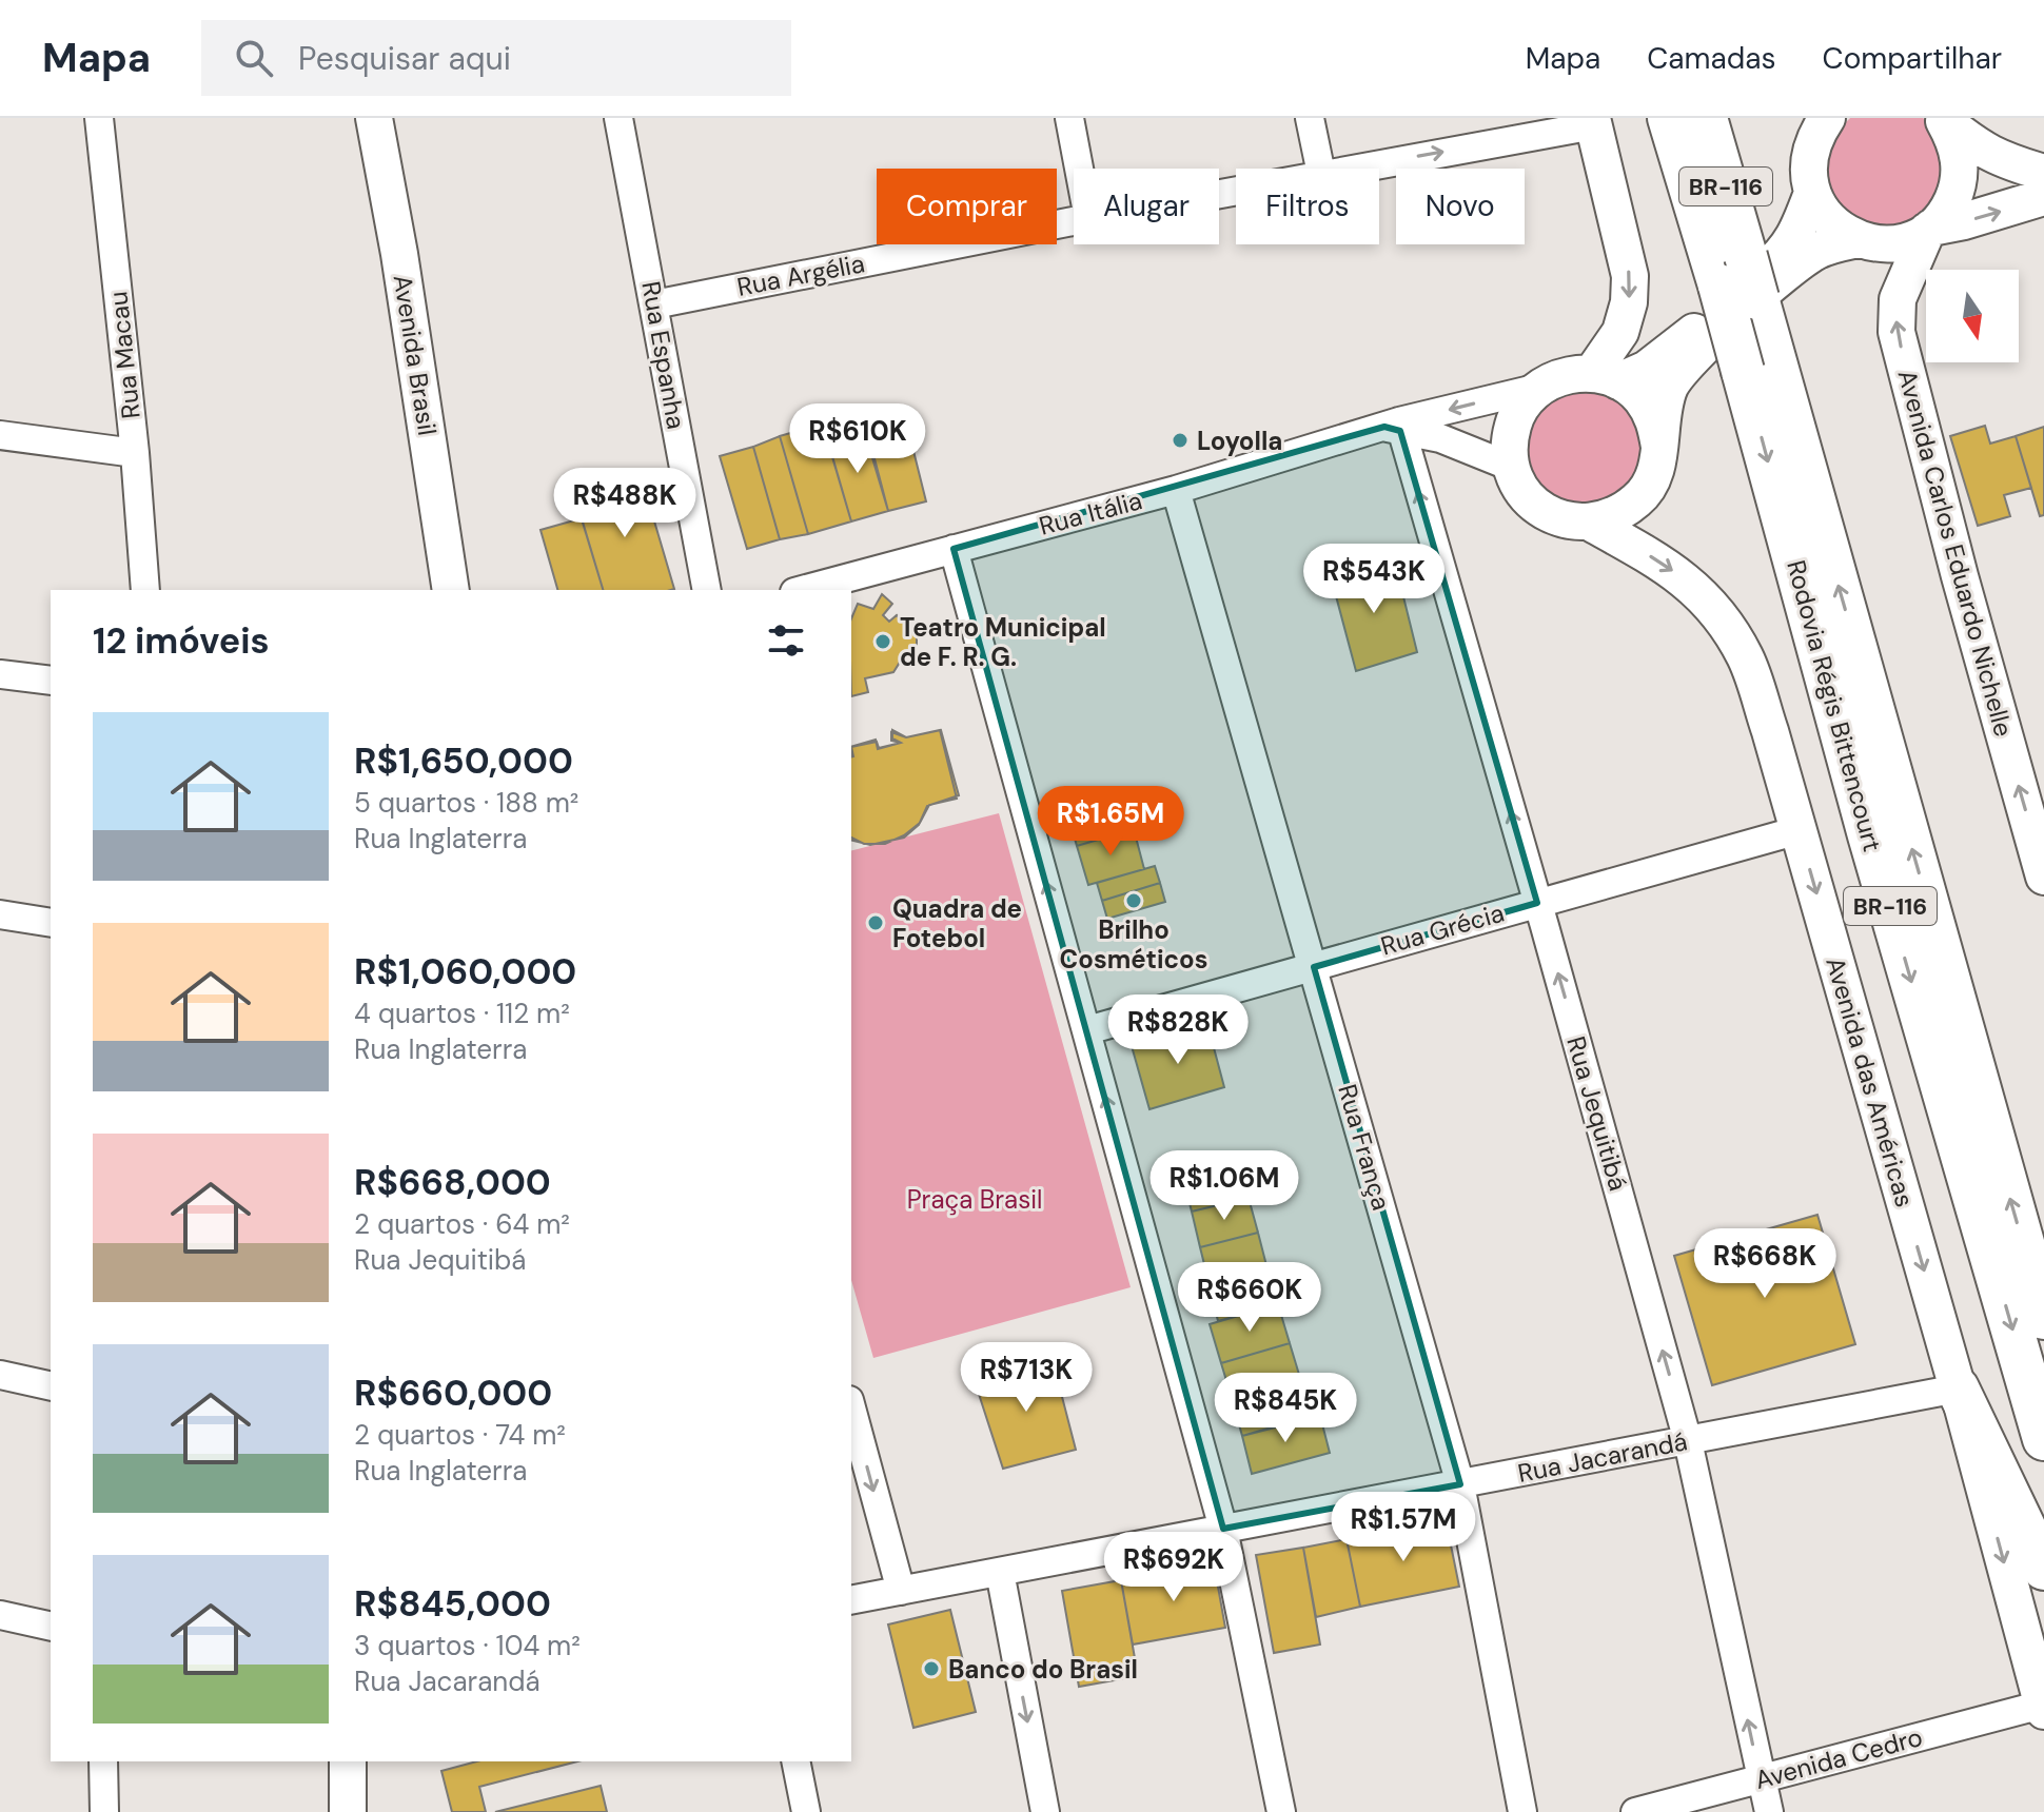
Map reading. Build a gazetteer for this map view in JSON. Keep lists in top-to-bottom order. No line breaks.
{"streets":{"highway":["BR-116","Rodovia Régis Bittencourt"],"main road":["Avenida Brasil","Avenida Carlos Eduardo Nichelle","Avenida das Américas"],"street":["Rua Argélia","Rua Macau","Rua Espanha","Rua Itália","Rua Grécia","Rua Jequitibá","Rua França","Rua Jacarandá","Avenida Cedro"]},"crossings":[["Rua Argélia","Rua Espanha"],["Rua Itália","Avenida das Américas"],["Rua Itália","Rua Jequitibá"],["Rua Itália","Rua França"],["Rua Grécia","Avenida das Américas"],["Rua Grécia","Rua Jequitibá"],["Rua Grécia","Rua França"],["Avenida das Américas","Rua Jacarandá"],["Avenida das Américas","Avenida Cedro"],["Rua Jequitibá","Rua Jacarandá"],["Rua Jequitibá","Avenida Cedro"],["Rua França","Rua Jacarandá"]],"one_way":["Rua Argélia","Avenida das Américas","Rua Jequitibá"],"parks":["Praça Brasil"],"places":["Loyolla","Teatro Municipal de F. R. G.","Brilho Cosméticos","Quadra de Fotebol","Banco do Brasil"],"north":"bottom","page":{"header":"Mapa","search":"Pesquisar aqui","nav":["Mapa","Camadas","Compartilhar"],"chip":["Comprar","Alugar","Filtros","Novo"],"price":["R$610K","R$488K","R$543K","R$1.65M","R$828K","R$1.06M","R$668K","R$660K","R$713K","R$845K","R$1.57M","R$692K"],"heading":"12 imóveis","list":[{"name":"R$1,650,000","note":"5 quartos · 188 m² · Rua Inglaterra"},{"name":"R$1,060,000","note":"4 quartos · 112 m² · Rua Inglaterra"},{"name":"R$668,000","note":"2 quartos · 64 m² · Rua Jequitibá"},{"name":"R$660,000","note":"2 quartos · 74 m² · Rua Inglaterra"},{"name":"R$845,000","note":"3 quartos · 104 m² · Rua Jacarandá"}]}}
